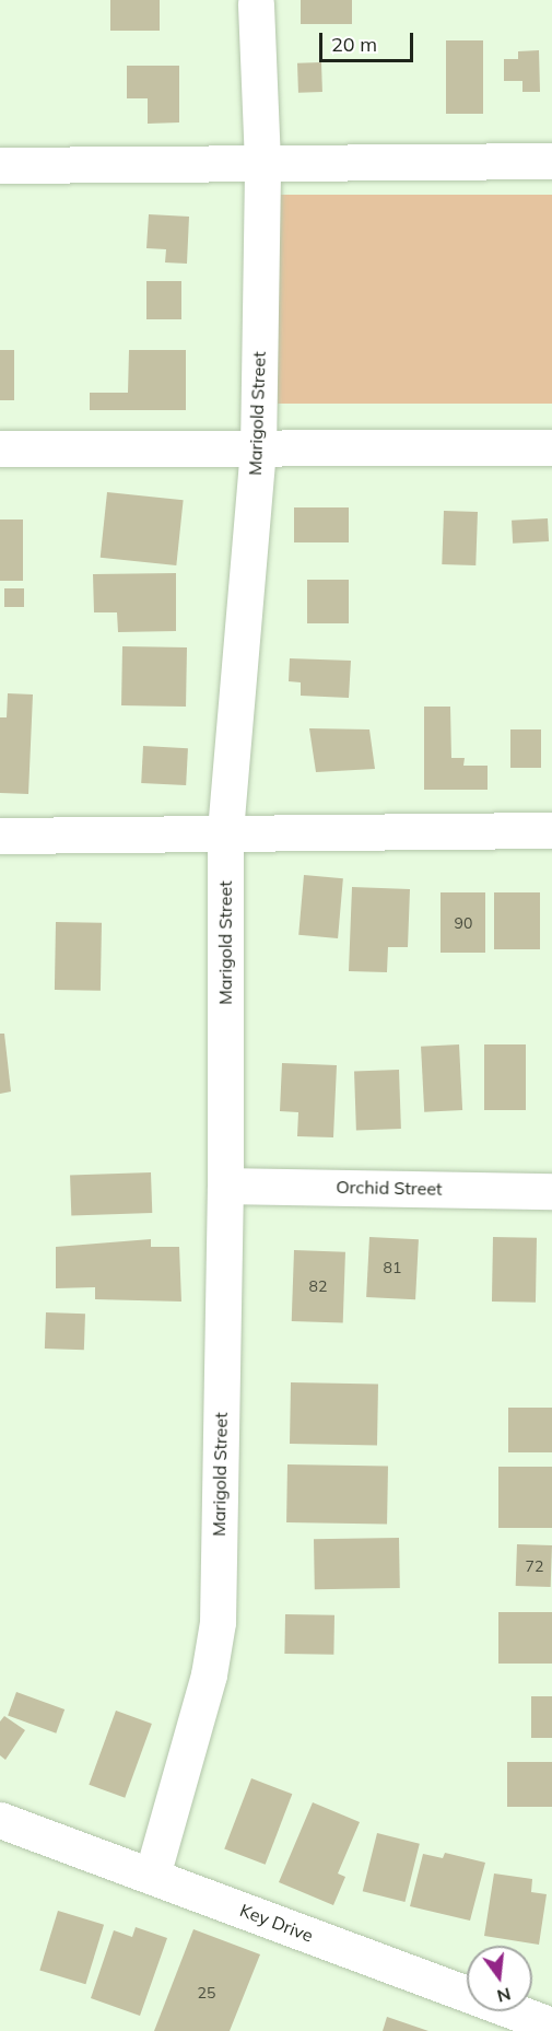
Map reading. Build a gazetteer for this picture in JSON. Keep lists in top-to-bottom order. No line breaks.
{"streets":{"street":["Marigold Street","Orchid Street","Key Drive"]},"crossings":[["Marigold Street","Orchid Street"],["Marigold Street","Key Drive"]],"house_numbers":["90","81","82","72","25"],"scale_bar":"20 m","north":"bottom"}
